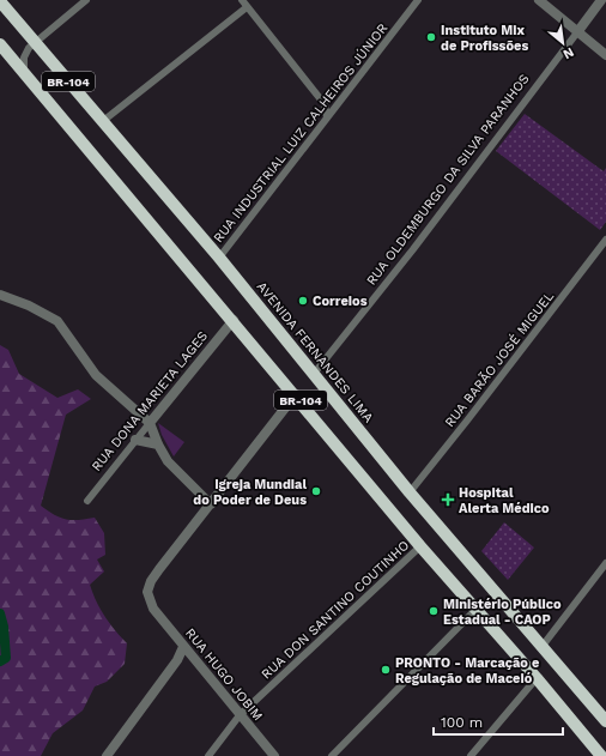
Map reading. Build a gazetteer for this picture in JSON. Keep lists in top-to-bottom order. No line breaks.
{"streets":{"highway":["BR-104","AVENIDA FERNANDES LIMA"],"street":["RUA INDUSTRIAL LUIZ CALHEIROS JÚNIOR","RUA OLDEMBURGO DA SILVA PARANHOS","RUA BARÃO JOSÉ MIGUEL","RUA DONA MARIETA LAGES","RUA DON SANTINO COUTINHO","RUA HUGO JOBIM"]},"crossings":[["BR-104","RUA DONA MARIETA LAGES"],["BR-104","RUA DON SANTINO COUTINHO"],["RUA INDUSTRIAL LUIZ CALHEIROS JÚNIOR","AVENIDA FERNANDES LIMA"],["RUA OLDEMBURGO DA SILVA PARANHOS","AVENIDA FERNANDES LIMA"],["AVENIDA FERNANDES LIMA","RUA BARÃO JOSÉ MIGUEL"],["RUA DON SANTINO COUTINHO","RUA HUGO JOBIM"]],"places":{"other":["Instituto Mix de Profissões","Correios","Igreja Mundial do Poder de Deus","Ministério Público Estadual - CAOP","PRONTO - Marcação e Regulação de Maceió"],"health":["Hospital Alerta Médico"]},"scale_bar":"100 m","north":"bottom right"}
